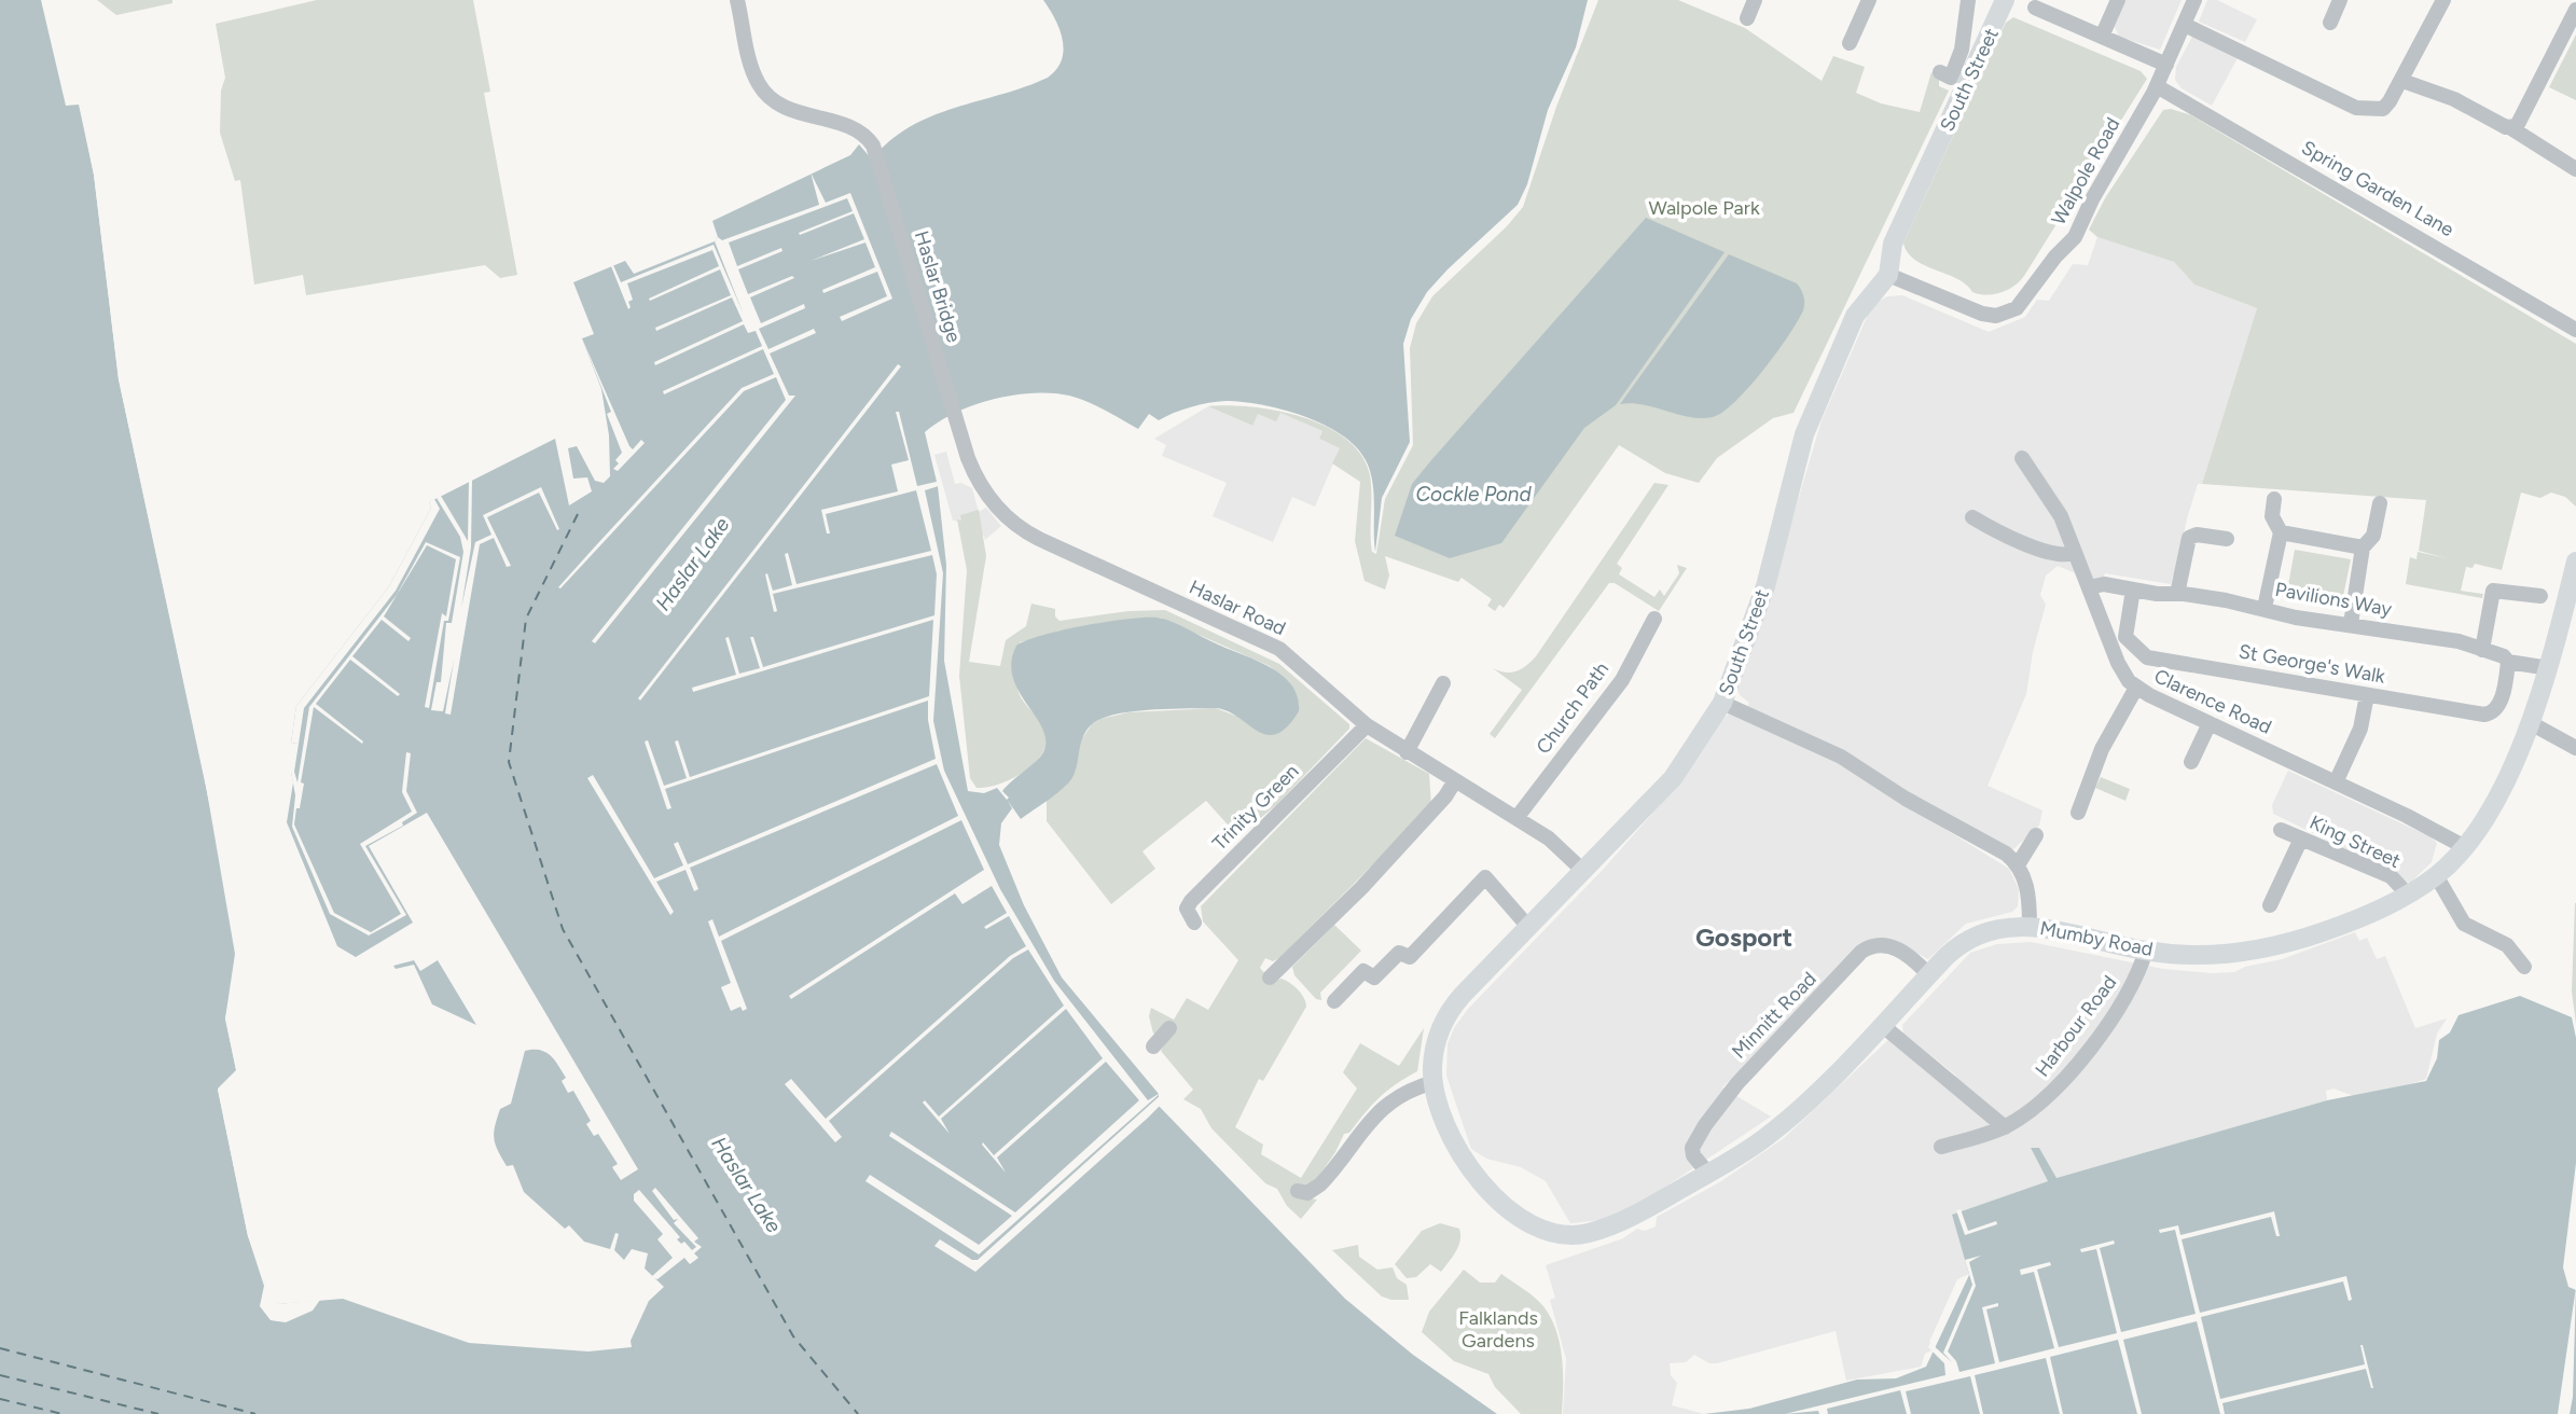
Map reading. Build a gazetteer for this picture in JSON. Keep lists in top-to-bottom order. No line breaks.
{"streets":{"main road":["South Street","Mumby Road"],"street":["Walpole Road","Spring Garden Lane","Haslar Bridge","Pavilions Way","Haslar Road","St George's Walk","Clarence Road","Church Path","Trinity Green","King Street","Minnitt Road","Harbour Road"]},"crossings":[["South Street","Walpole Road"],["South Street","Haslar Road"],["South Street","Mumby Road"],["Walpole Road","Spring Garden Lane"],["Haslar Bridge","Haslar Road"],["Pavilions Way","St George's Walk"],["Pavilions Way","Clarence Road"],["Pavilions Way","Mumby Road"],["Haslar Road","Church Path"],["Haslar Road","Trinity Green"],["Clarence Road","Mumby Road"],["King Street","Mumby Road"],["Mumby Road","Minnitt Road"],["Mumby Road","Harbour Road"]],"districts":["Gosport"],"water":["Cockle Pond","Haslar Lake"],"parks":["Walpole Park","Falklands Gardens"]}
